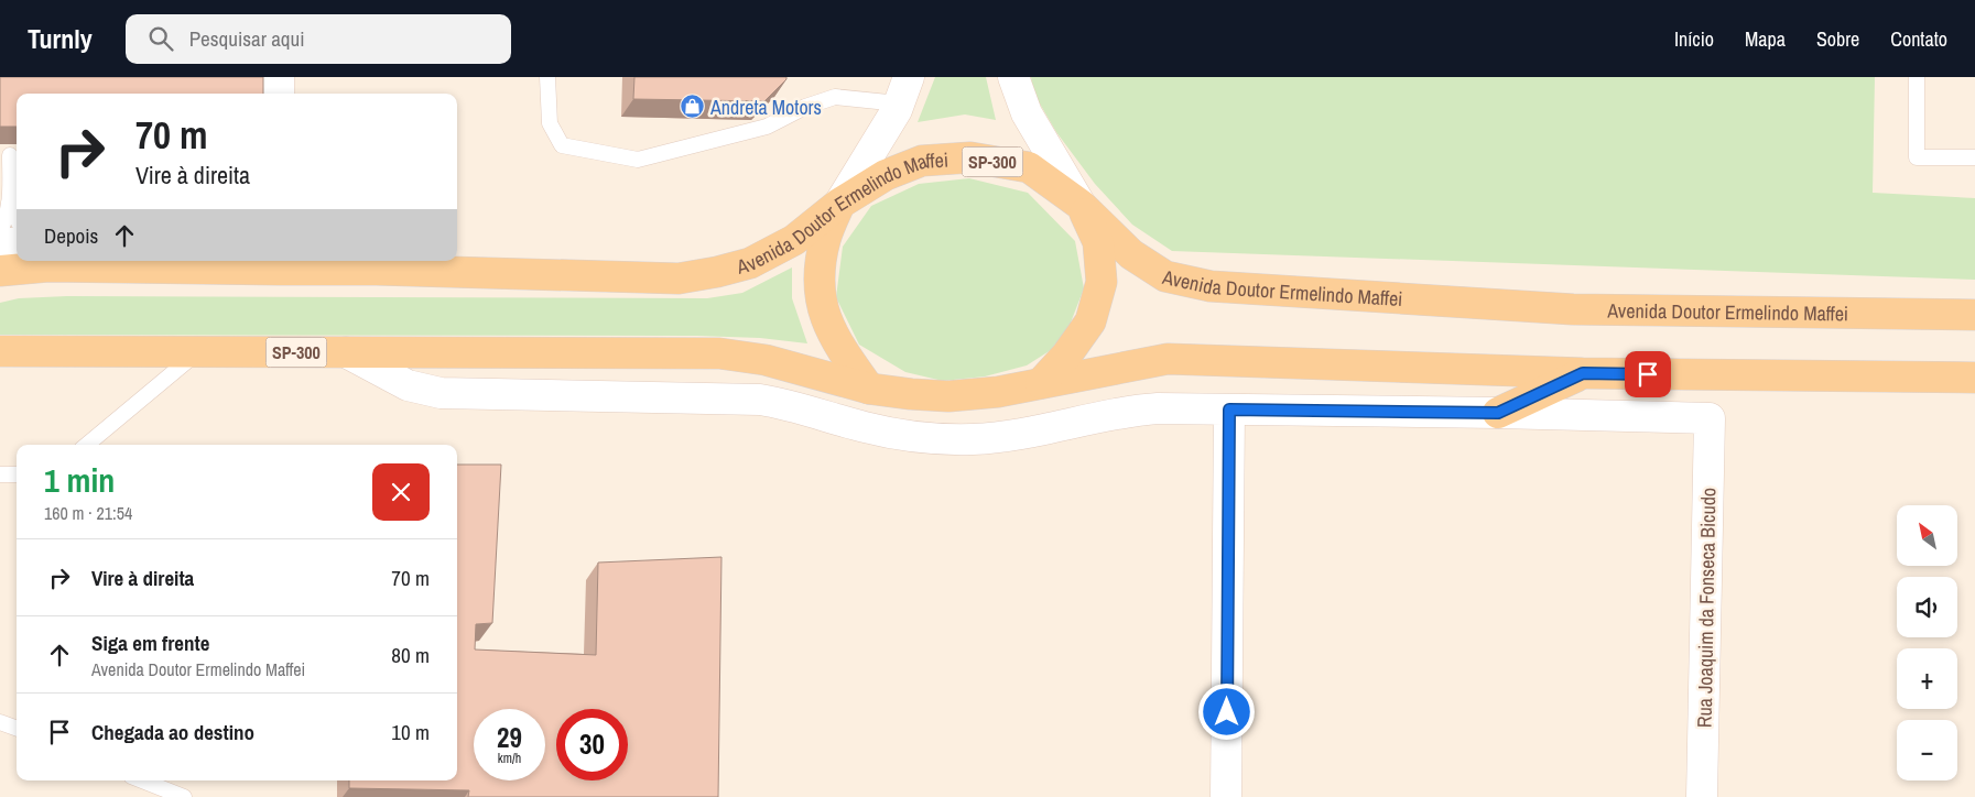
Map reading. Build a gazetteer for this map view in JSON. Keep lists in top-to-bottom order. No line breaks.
{"streets":{"main road":["SP-300","Avenida Doutor Ermelindo Maffei"],"street":["Rua Joaquim da Fonseca Bicudo"]},"places":{"shop":["Andreta Motors"]},"north":"top left","page":{"header":"Turnly","search":"Pesquisar aqui","nav":["Início","Mapa","Sobre","Contato"],"turn":["70 m","Vire à direita"],"then":"Depois","heading":["1 min","160 m · 21:54"],"map_buttons":["+","−"],"list":[{"name":"Vire à direita","value":"70 m"},{"name":"Siga em frente","note":"Avenida Doutor Ermelindo Maffei","value":"80 m"},{"name":"Chegada ao destino","value":"10 m"}],"speed":"29 km/h","limit":"30"}}
